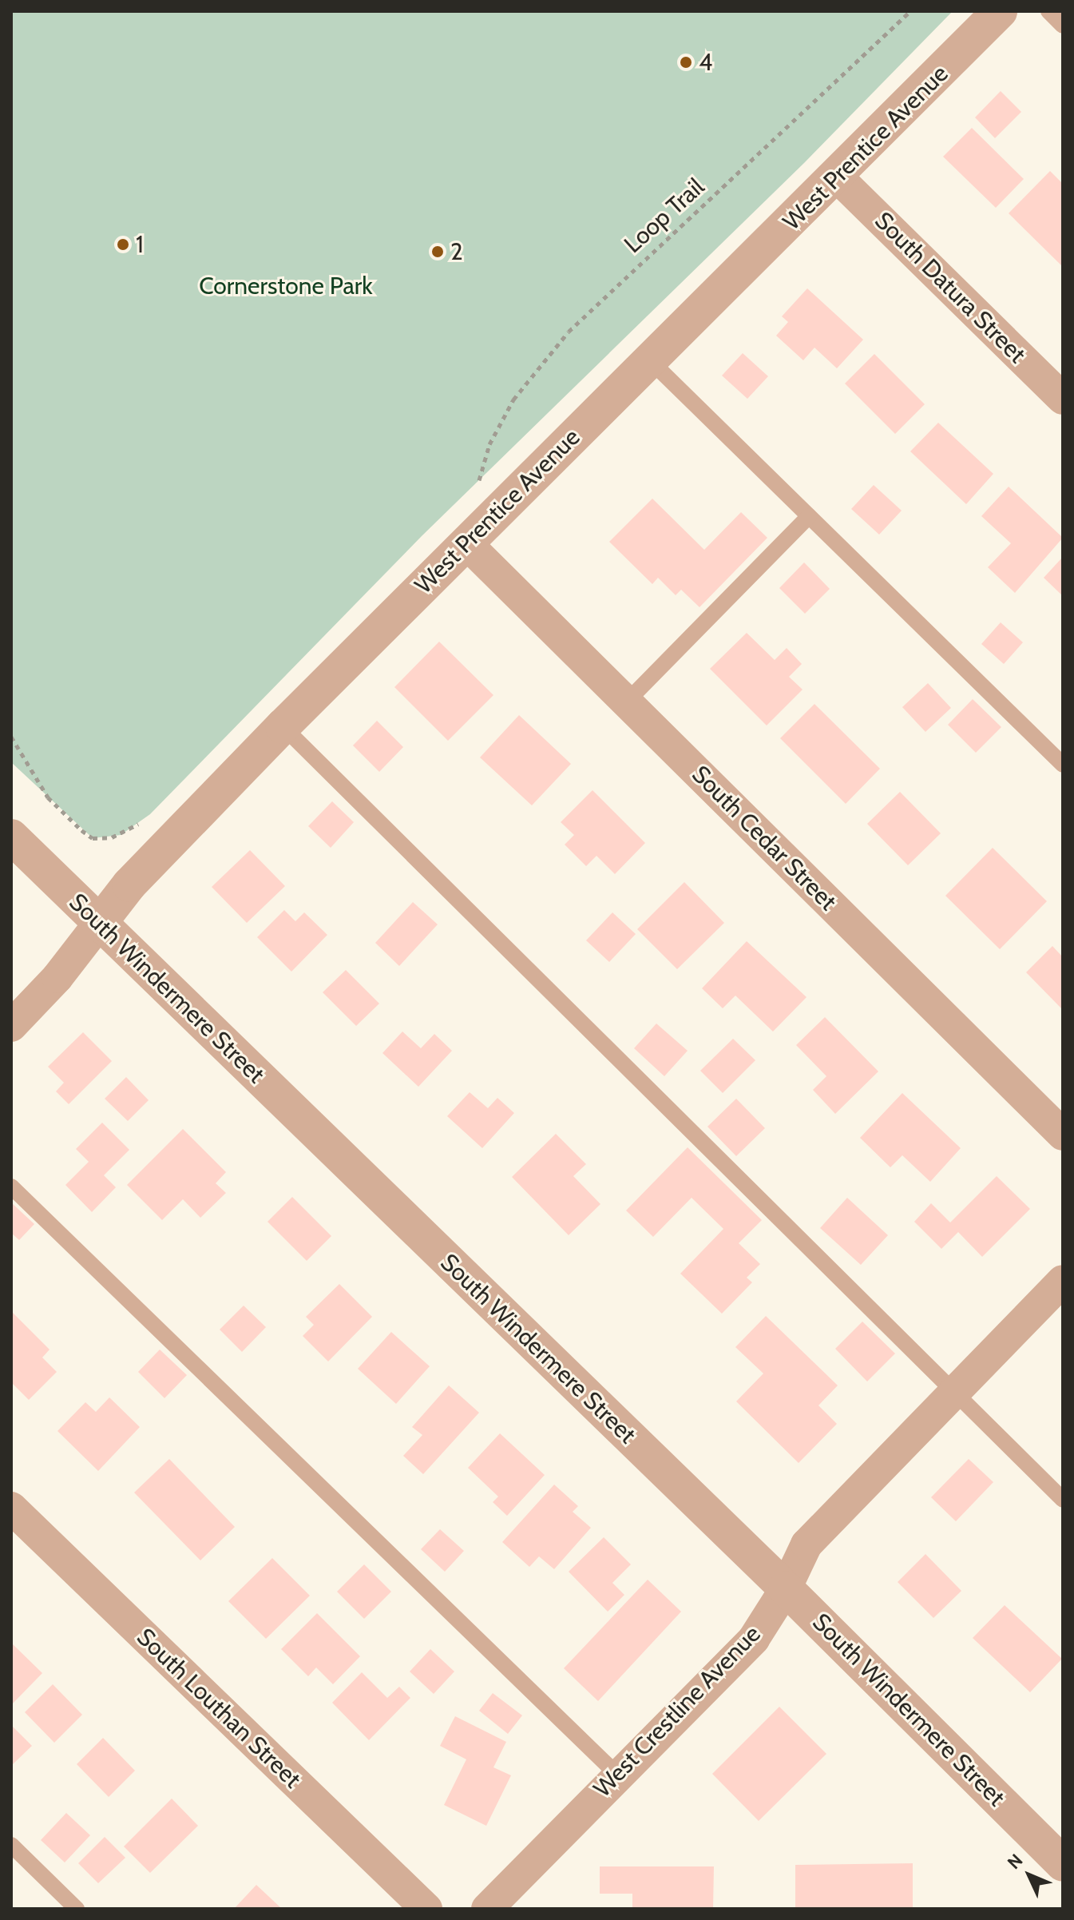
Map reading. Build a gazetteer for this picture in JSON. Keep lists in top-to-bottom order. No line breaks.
{"streets":{"street":["West Prentice Avenue","South Datura Street","South Cedar Street","South Windermere Street","South Louthan Street","West Crestline Avenue"],"path":["Loop Trail"]},"crossings":[["West Prentice Avenue","South Datura Street"],["West Prentice Avenue","South Cedar Street"],["West Prentice Avenue","South Windermere Street"],["South Windermere Street","West Crestline Avenue"]],"parks":["Cornerstone Park"],"places":["4","1","2"],"north":"top left"}
